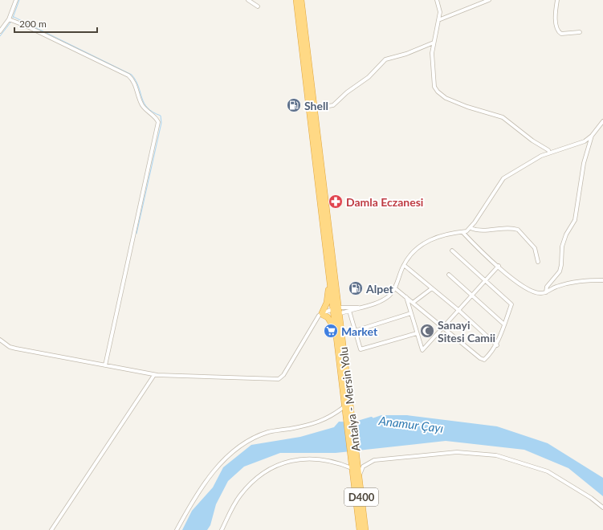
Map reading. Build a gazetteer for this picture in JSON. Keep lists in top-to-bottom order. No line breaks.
{"streets":{"highway":["Antalya - Mersin Yolu","D400"]},"water":["Anamur Çayı"],"places":{"fuel station":["Shell","Alpet"],"pharmacy":["Damla Eczanesi"],"supermarket":["Market"],"mosque":["Sanayi Sitesi Camii"]},"scale_bar":"200 m"}
